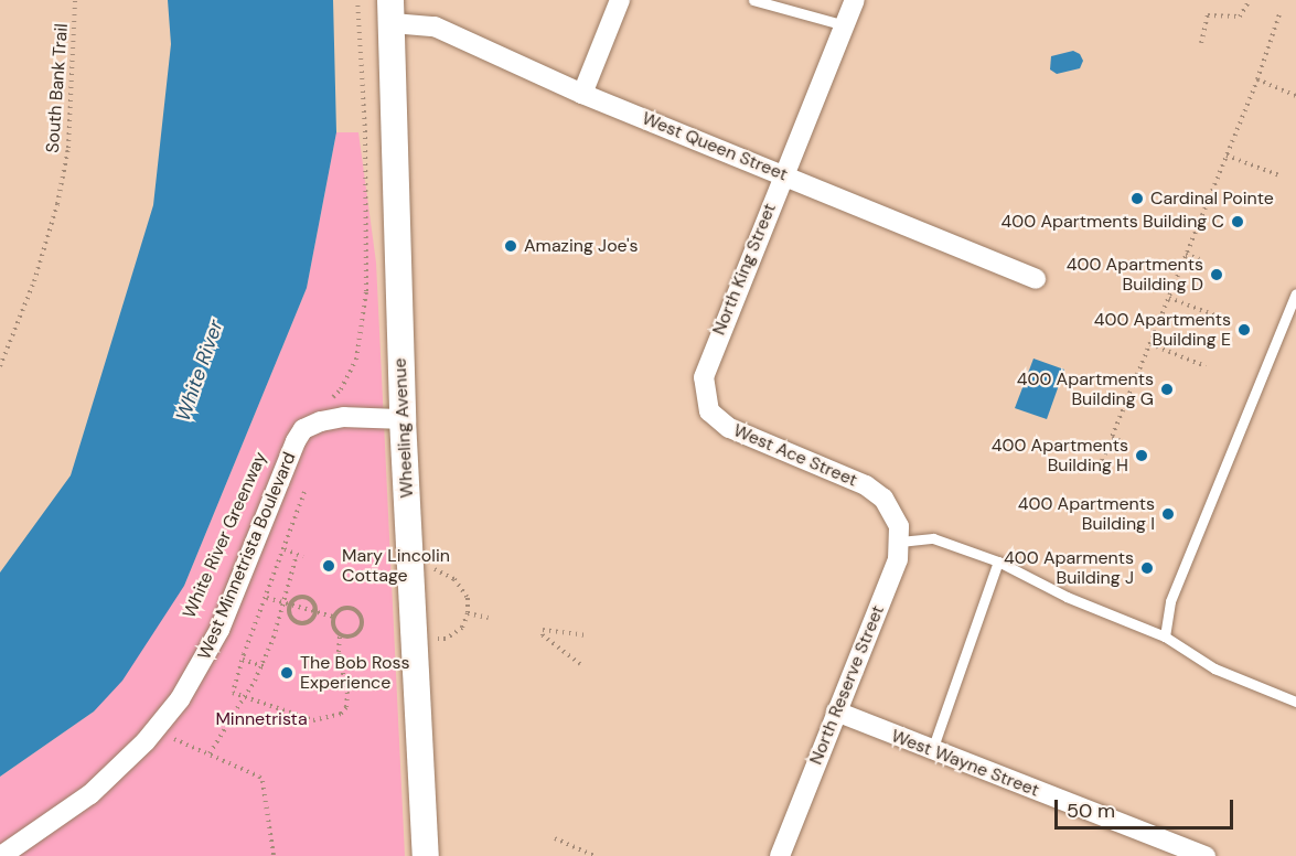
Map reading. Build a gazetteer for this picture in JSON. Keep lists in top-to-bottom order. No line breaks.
{"streets":{"main road":["Wheeling Avenue"],"street":["West Queen Street","North King Street","West Ace Street","West Minnetrista Boulevard","North Reserve Street","West Wayne Street"],"path":["South Bank Trail"]},"crossings":[["West Queen Street","North King Street"],["West Queen Street","Wheeling Avenue"],["North King Street","West Ace Street"],["Wheeling Avenue","West Minnetrista Boulevard"],["West Ace Street","North Reserve Street"],["North Reserve Street","West Wayne Street"]],"water":["White River"],"parks":["Minnetrista"],"places":["Cardinal Pointe","400 Apartments Building C","Amazing Joe's","400 Apartments Building D","400 Apartments Building E","400 Apartments Building G","400 Apartments Building H","400 Apartments Building I","Mary Lincolin Cottage","400 Aparments Building J","The Bob Ross Experience"],"scale_bar":"50 m"}
